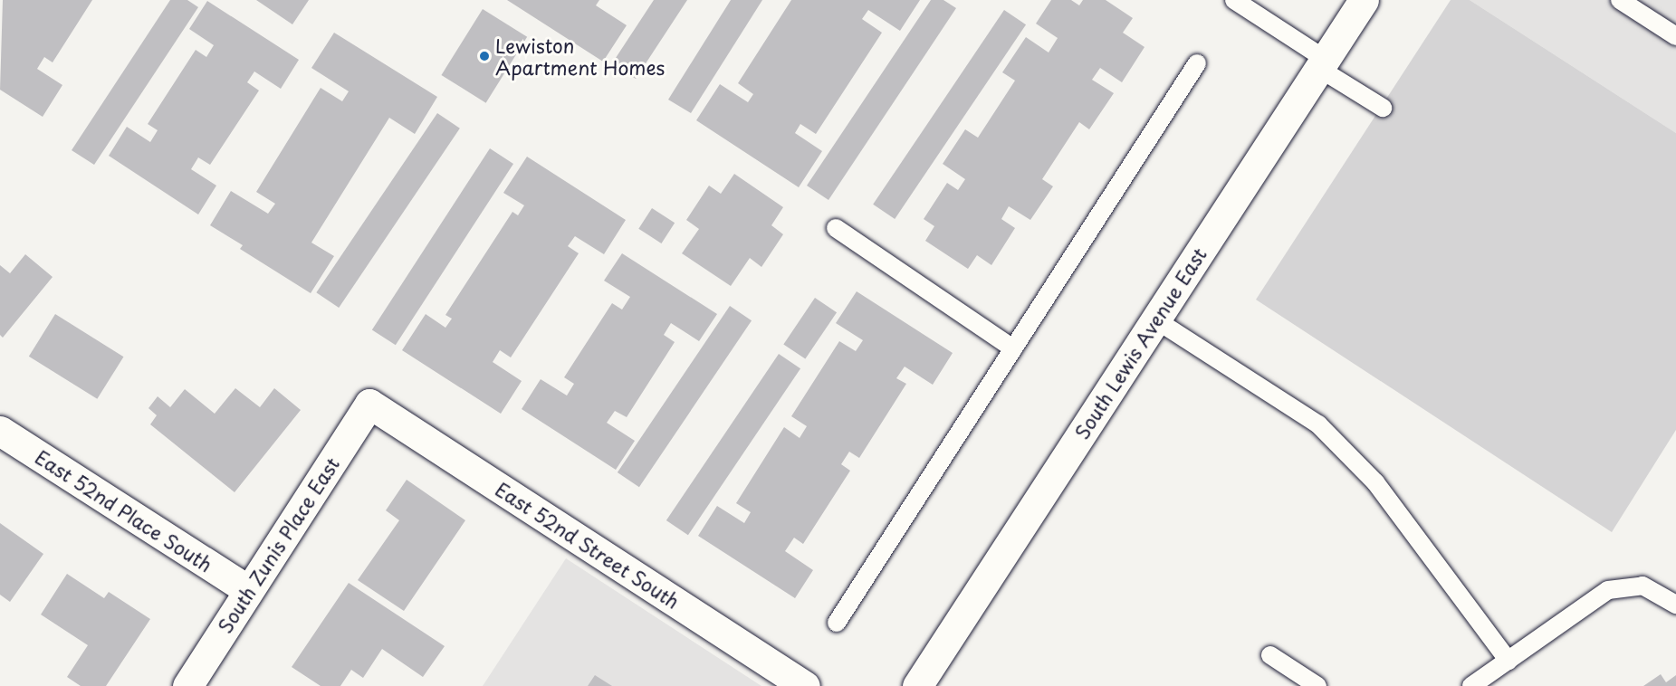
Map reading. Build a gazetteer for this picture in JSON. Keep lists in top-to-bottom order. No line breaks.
{"streets":{"street":["South Lewis Avenue East","East 52nd Place South","South Zunis Place East","East 52nd Street South"]},"crossings":[["East 52nd Place South","South Zunis Place East"],["South Zunis Place East","East 52nd Street South"]],"places":["Lewiston Apartment Homes"]}
